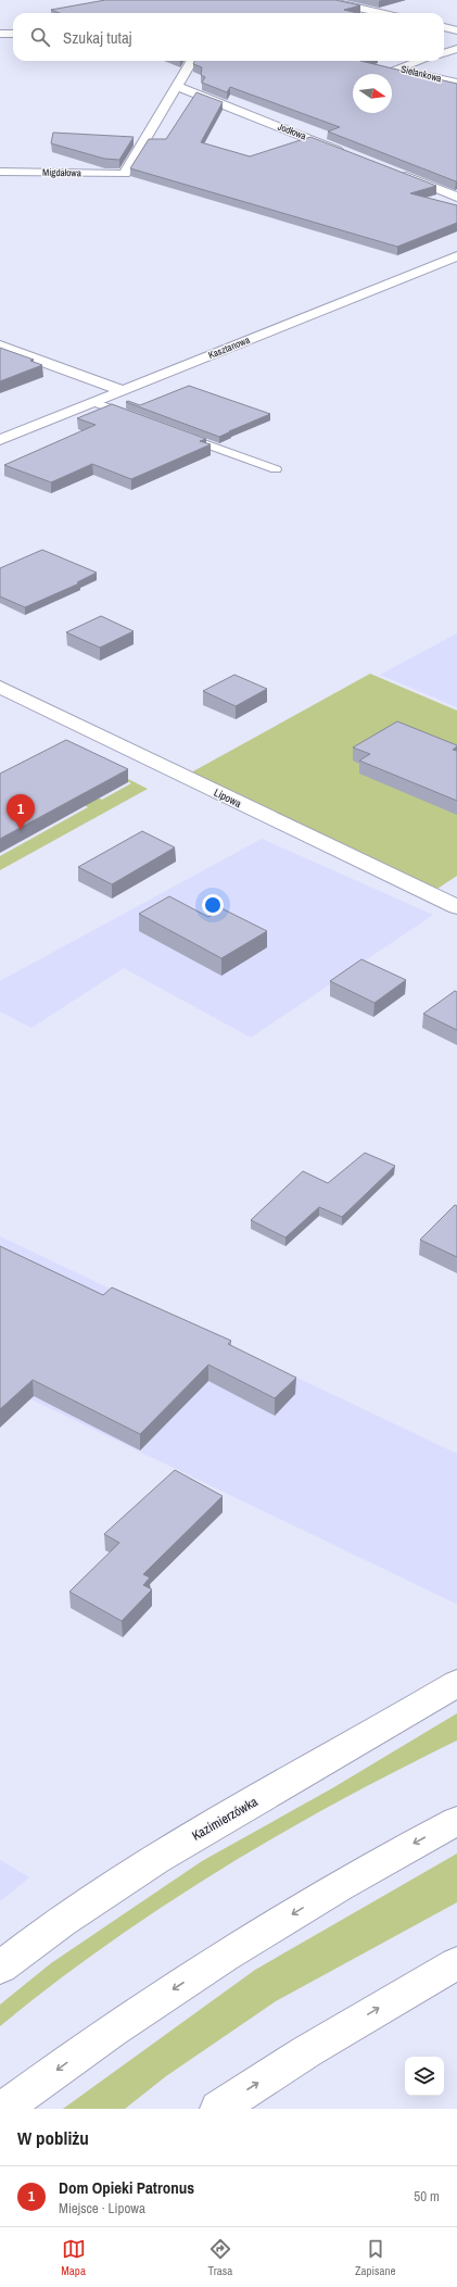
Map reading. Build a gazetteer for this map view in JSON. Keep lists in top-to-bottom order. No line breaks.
{"streets":{"main road":["Sielankowa","Jodłowa","Migdałowa","Kasztanowa","Lipowa","Kazimierzówka"]},"crossings":[["Jodłowa","Migdałowa"]],"north":"right","page":{"search":"Szukaj tutaj","pins":"1","heading":"W pobliżu","list":[{"mark":"1","name":"Dom Opieki Patronus","note":"Miejsce · Lipowa","value":"50 m"}],"nav":["Mapa","Trasa","Zapisane"]}}
